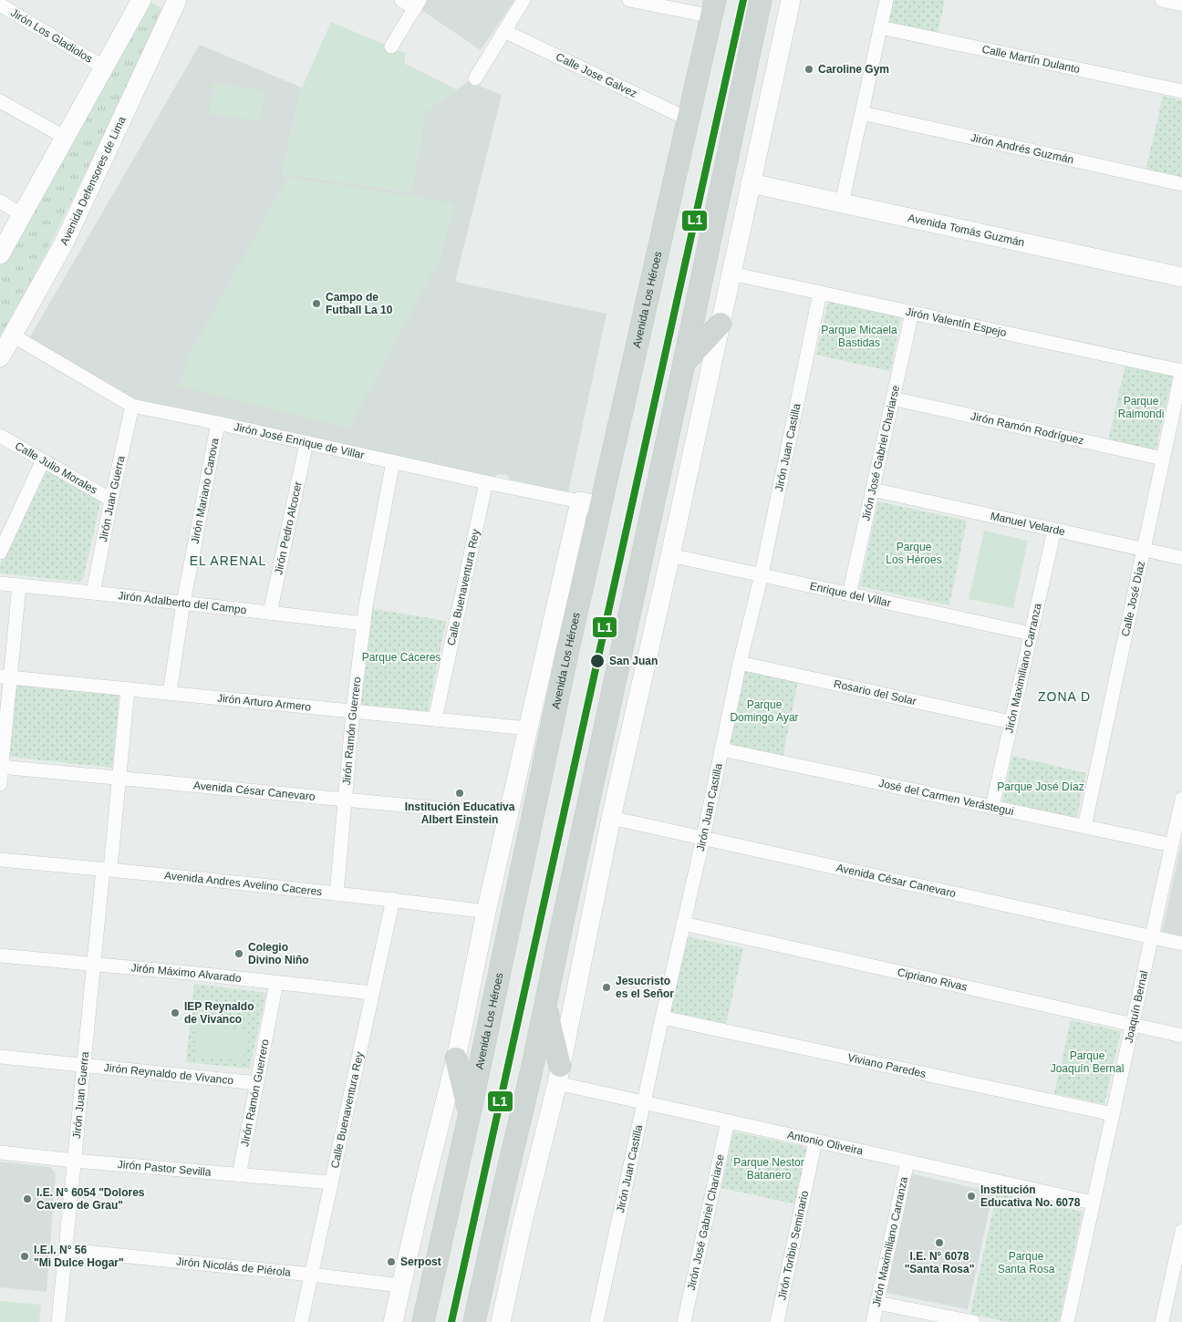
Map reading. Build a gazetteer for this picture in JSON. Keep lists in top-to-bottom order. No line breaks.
{"streets":{"main road":["Avenida Los Héroes"],"street":["Jirón Los Gladiolos","Calle Martín Dulanto","Calle Jose Galvez","Jirón Andrés Guzmán","Avenida Defensores de Lima","Avenida Tomás Guzmán","Jirón Valentín Espejo","Jirón Ramón Rodríguez","Jirón José Enrique de Villar","Jirón Juan Castilla","Jirón José Gabriel Chariarse","Calle Julio Morales","Jirón Mariano Canova","Jirón Juan Guerra","Manuel Velarde","Jirón Pedro Alcocer","Calle Buenaventura Rey","Enrique del Villar","Calle José Díaz","Jirón Adalberto del Campo","Jirón Maximiliano Carranza","Rosario del Solar","Jirón Arturo Armero","Jirón Ramón Guerrero","Avenida César Canevaro","José del Carmen Verástegui","Avenida Andres Avelino Caceres","Jirón Máximo Alvarado","Cipriano Rivas","Joaquín Bernal","Viviano Paredes","Jirón Reynaldo de Vivanco","Antonio Oliveira","Jirón Pastor Sevilla","Jirón Toribio Seminario","Jirón Nicolás de Piérola"]},"crossings":[["Calle Jose Galvez","Avenida Los Héroes"],["Avenida Defensores de Lima","Jirón José Enrique de Villar"],["Avenida Los Héroes","Jirón José Enrique de Villar"],["Avenida Los Héroes","Jirón Arturo Armero"],["Avenida Los Héroes","Avenida César Canevaro"],["Avenida Los Héroes","Avenida Andres Avelino Caceres"],["Avenida Los Héroes","Jirón Nicolás de Piérola"],["Jirón Valentín Espejo","Jirón Juan Castilla"],["Jirón Valentín Espejo","Jirón José Gabriel Chariarse"],["Jirón Valentín Espejo","Calle José Díaz"],["Jirón Ramón Rodríguez","Jirón José Gabriel Chariarse"],["Jirón Ramón Rodríguez","Calle José Díaz"],["Jirón José Enrique de Villar","Jirón Mariano Canova"],["Jirón José Enrique de Villar","Jirón Juan Guerra"],["Jirón José Enrique de Villar","Jirón Pedro Alcocer"],["Jirón José Enrique de Villar","Calle Buenaventura Rey"],["Jirón José Enrique de Villar","Jirón Ramón Guerrero"],["Jirón Juan Castilla","Enrique del Villar"],["Jirón Juan Castilla","Rosario del Solar"],["Jirón Juan Castilla","Avenida César Canevaro"],["Jirón Juan Castilla","José del Carmen Verástegui"],["Jirón Juan Castilla","Cipriano Rivas"],["Jirón Juan Castilla","Viviano Paredes"],["Jirón Juan Castilla","Antonio Oliveira"],["Jirón José Gabriel Chariarse","Manuel Velarde"],["Jirón José Gabriel Chariarse","Enrique del Villar"],["Jirón José Gabriel Chariarse","Antonio Oliveira"],["Calle Julio Morales","Jirón Juan Guerra"],["Jirón Mariano Canova","Jirón Adalberto del Campo"],["Jirón Mariano Canova","Jirón Arturo Armero"],["Jirón Juan Guerra","Jirón Adalberto del Campo"],["Jirón Juan Guerra","Jirón Arturo Armero"],["Jirón Juan Guerra","Avenida César Canevaro"],["Jirón Juan Guerra","Avenida Andres Avelino Caceres"],["Jirón Juan Guerra","Jirón Máximo Alvarado"],["Jirón Juan Guerra","Jirón Reynaldo de Vivanco"],["Jirón Juan Guerra","Jirón Pastor Sevilla"],["Jirón Juan Guerra","Jirón Nicolás de Piérola"],["Manuel Velarde","Calle José Díaz"],["Manuel Velarde","Jirón Maximiliano Carranza"],["Jirón Pedro Alcocer","Jirón Adalberto del Campo"],["Calle Buenaventura Rey","Jirón Arturo Armero"],["Calle Buenaventura Rey","Avenida Andres Avelino Caceres"],["Calle Buenaventura Rey","Jirón Máximo Alvarado"],["Calle Buenaventura Rey","Jirón Pastor Sevilla"],["Calle Buenaventura Rey","Jirón Nicolás de Piérola"],["Enrique del Villar","Jirón Maximiliano Carranza"],["Calle José Díaz","José del Carmen Verástegui"],["Jirón Adalberto del Campo","Jirón Ramón Guerrero"],["Jirón Maximiliano Carranza","Rosario del Solar"],["Jirón Maximiliano Carranza","José del Carmen Verástegui"],["Jirón Maximiliano Carranza","Antonio Oliveira"],["Jirón Arturo Armero","Jirón Ramón Guerrero"],["Jirón Ramón Guerrero","Avenida César Canevaro"],["Jirón Ramón Guerrero","Avenida Andres Avelino Caceres"],["Jirón Ramón Guerrero","Jirón Máximo Alvarado"],["Jirón Ramón Guerrero","Jirón Reynaldo de Vivanco"],["Jirón Ramón Guerrero","Jirón Pastor Sevilla"],["Avenida César Canevaro","Joaquín Bernal"],["José del Carmen Verástegui","Joaquín Bernal"],["Cipriano Rivas","Joaquín Bernal"],["Joaquín Bernal","Viviano Paredes"],["Joaquín Bernal","Antonio Oliveira"],["Antonio Oliveira","Jirón Toribio Seminario"]],"districts":["EL ARENAL","ZONA D"],"parks":["Parque Micaela Bastidas","Parque Raimondi","Parque Los Héroes","Parque Cáceres","Parque Domingo Ayar","Parque José Díaz","Parque Joaquín Bernal","Parque Nestor Batanero","Parque Santa Rosa"],"places":["Caroline Gym","Campo de Futball La 10","San Juan","Institución Educativa Albert Einstein","Colegio Divino Niño","Jesucristo es el Señor","IEP Reynaldo de Vivanco","Institución Educativa No. 6078","I.E. N° 6054 \"Dolores Cavero de Grau\"","I.E. N° 6078 \"Santa Rosa\"","I.E.I. N° 56 \"Mi Dulce Hogar\"","Serpost"],"lines":["transit line L1"]}
